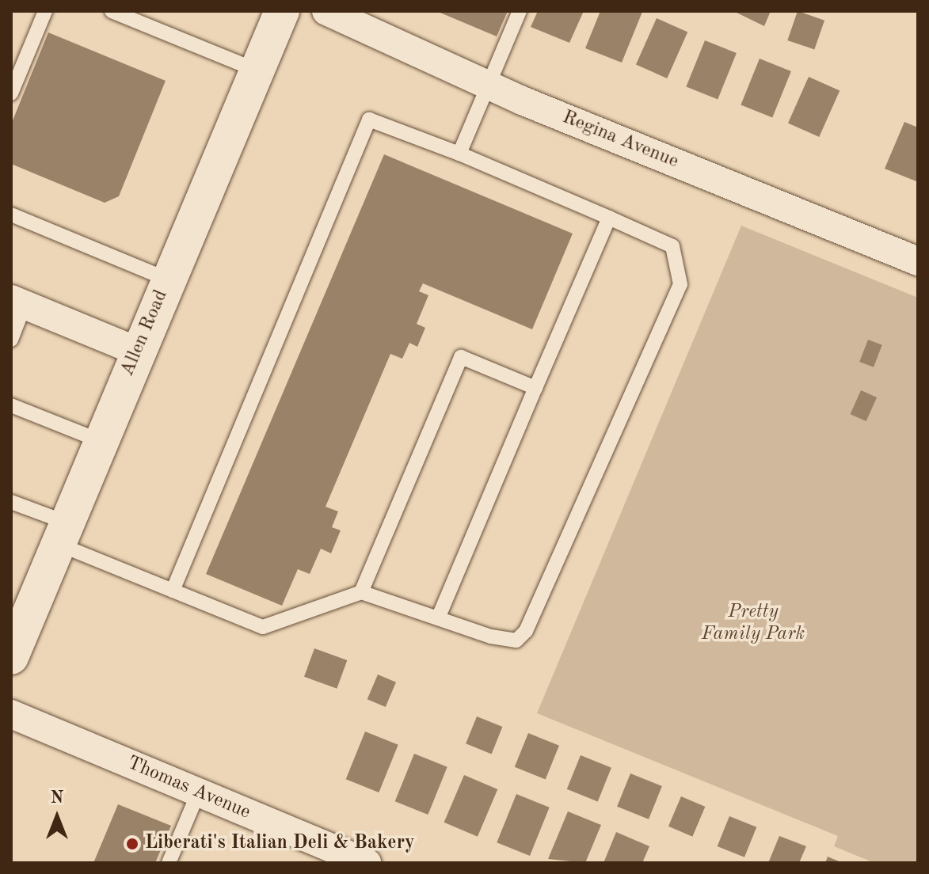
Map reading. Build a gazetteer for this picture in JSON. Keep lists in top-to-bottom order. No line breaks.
{"streets":{"main road":["Allen Road"],"street":["Regina Avenue","Thomas Avenue"]},"parks":["Pretty Family Park"],"places":["Liberati's Italian Deli & Bakery"],"north":"top"}
